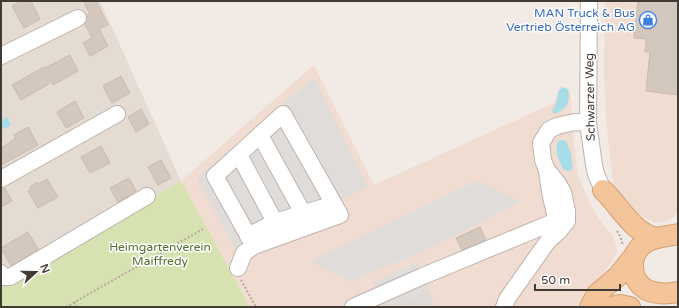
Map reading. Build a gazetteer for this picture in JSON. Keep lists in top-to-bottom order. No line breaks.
{"streets":{"street":["Schwarzer Weg"]},"parks":["Heimgartenverein Maiffredy"],"places":{"shop":["MAN Truck & Bus Vertrieb Österreich AG"]},"scale_bar":"50 m","north":"right"}
